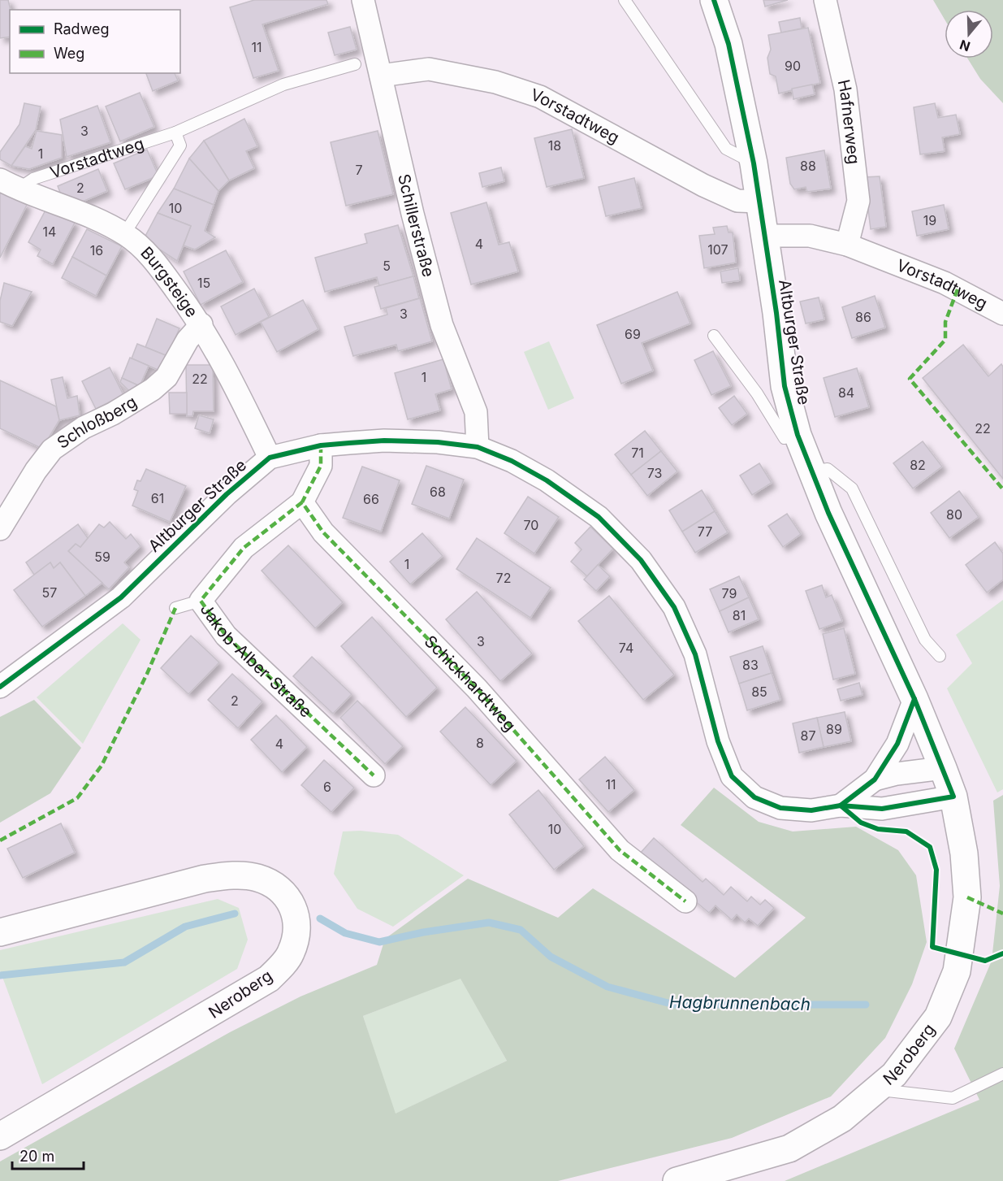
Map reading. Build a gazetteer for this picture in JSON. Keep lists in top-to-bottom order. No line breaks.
{"streets":{"street":["Vorstadtweg","Hafnerweg","Schillerstraße","Burgsteige","Altburger Straße","Schloßberg","Jakob-Alber-Straße","Schickhardtweg","Neroberg"]},"crossings":[["Vorstadtweg","Hafnerweg"],["Vorstadtweg","Schillerstraße"],["Vorstadtweg","Burgsteige"],["Vorstadtweg","Altburger Straße"],["Schillerstraße","Altburger Straße"],["Burgsteige","Altburger Straße"],["Burgsteige","Schloßberg"],["Altburger Straße","Neroberg"],["Jakob-Alber-Straße","Schickhardtweg"]],"water":["Hagbrunnenbach"],"house_numbers":["11","90","3","18","1","88","7","2","10","19","14","4","107","16","5","15","3","86","69","1","22","84","22","71","82","73","68","61","66","80","70","77","59","1","72","57","79","81","3","74","83","85","2","89","87","8","4","11","6","10"],"legend":["Radweg","Weg"],"scale_bar":"20 m","north":"bottom"}
